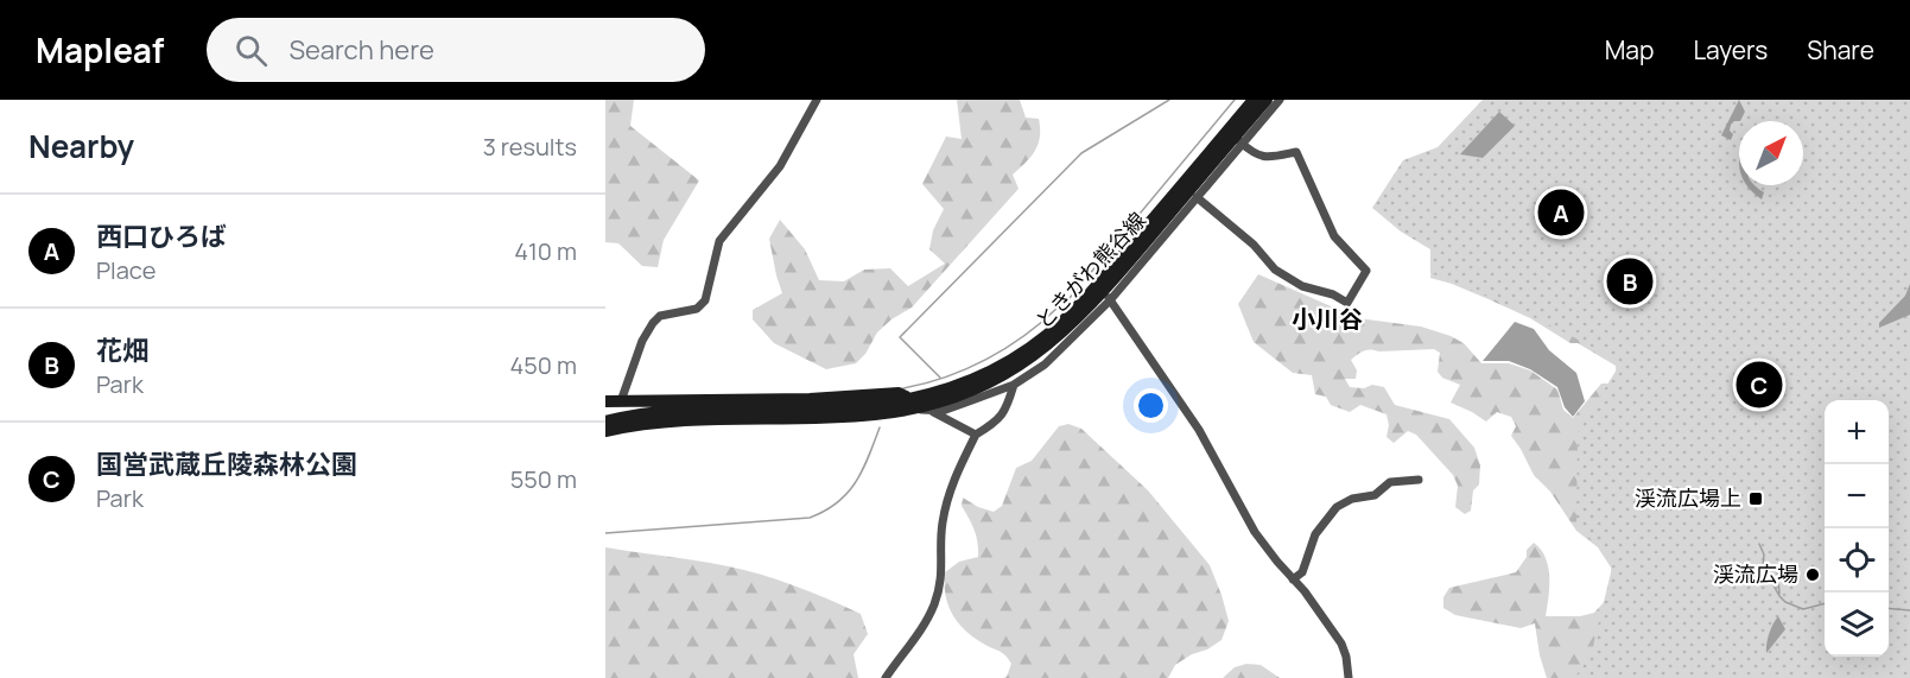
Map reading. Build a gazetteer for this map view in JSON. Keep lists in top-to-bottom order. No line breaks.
{"streets":{"main road":["ときがわ熊谷線"]},"districts":["小川谷"],"places":{"transit":["渓流広場上"],"other":["渓流広場"]},"north":"top right","page":{"header":"Mapleaf","search":"Search here","nav":["Map","Layers","Share"],"heading":["Nearby","3 results"],"pins":["A","B","C"],"list":[{"mark":"A","name":"西口ひろば","note":"Place","value":"410 m"},{"mark":"B","name":"花畑","note":"Park","value":"450 m"},{"mark":"C","name":"国営武蔵丘陵森林公園","note":"Park","value":"550 m"}],"map_buttons":["+","−"]}}
